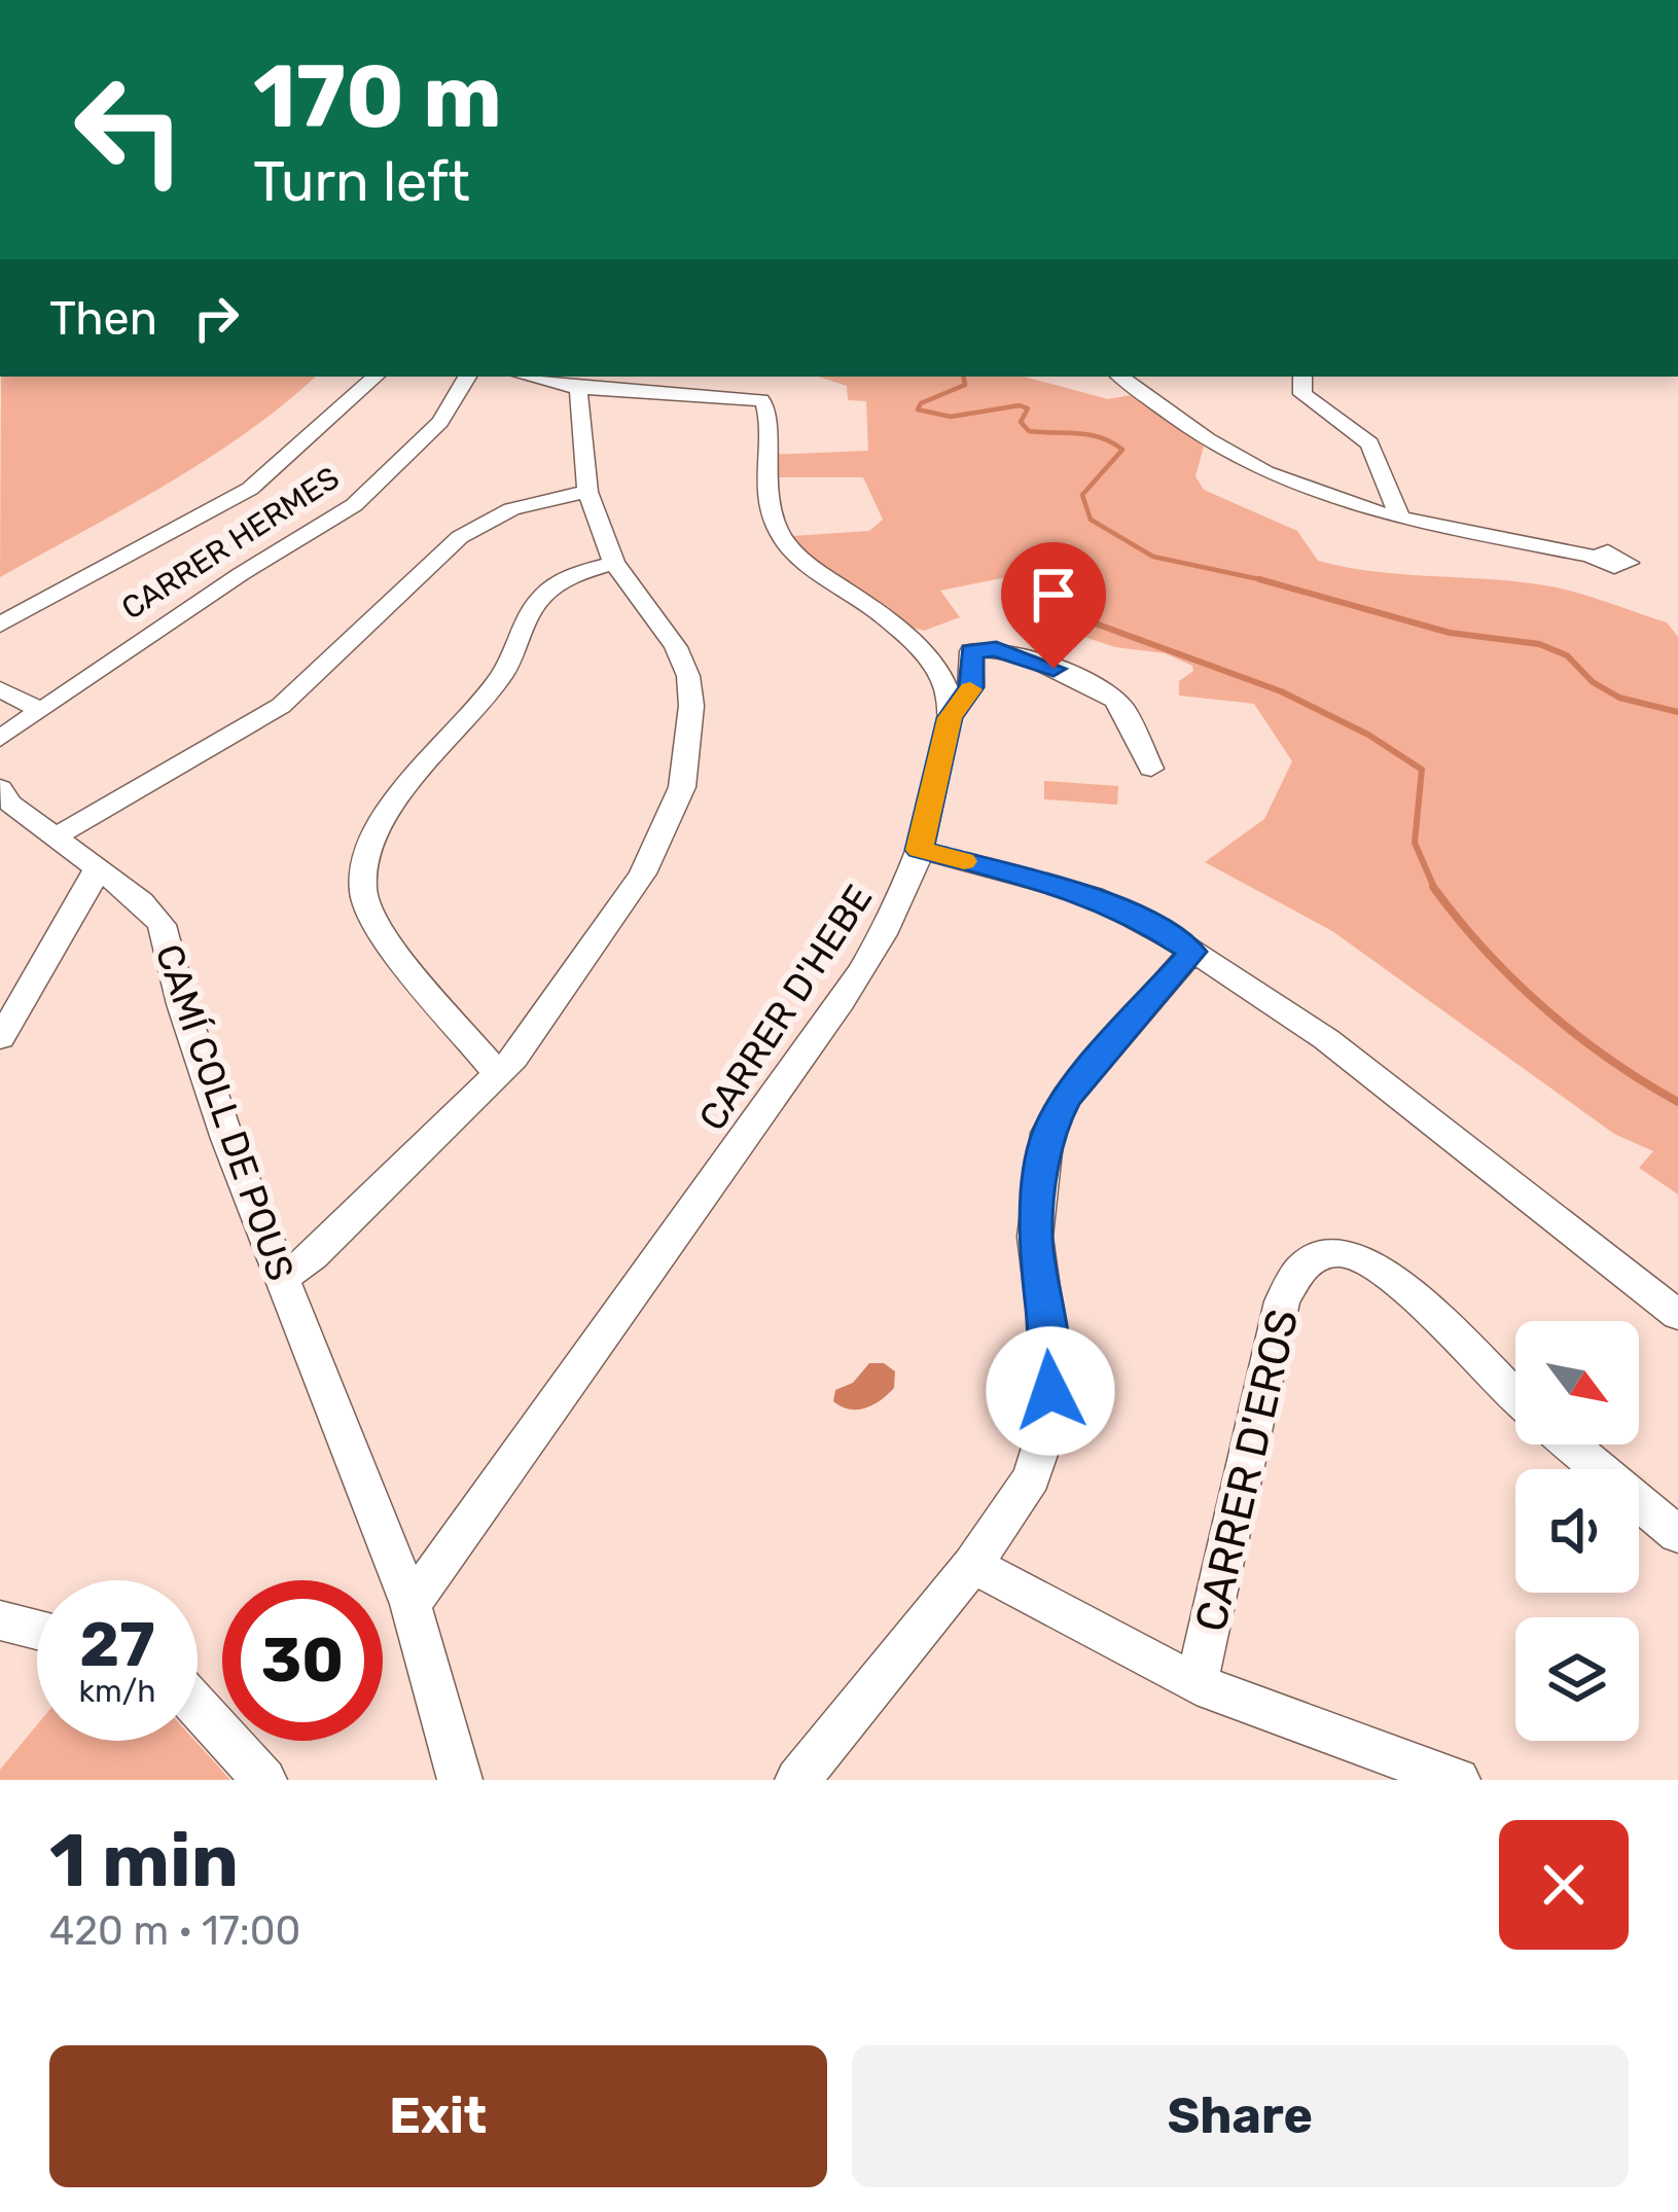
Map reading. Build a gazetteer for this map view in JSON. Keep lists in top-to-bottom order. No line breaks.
{"streets":{"street":["CARRER HERMES","CARRER D'HEBE","CAMÍ COLL DE POUS","CARRER D'EROS"]},"crossings":[["CARRER D'HEBE","CAMÍ COLL DE POUS"]],"north":"bottom right","page":{"turn":["170 m","Turn left"],"then":"Then","speed":"27 km/h","limit":"30","heading":["1 min","420 m · 17:00"],"buttons":["Exit","Share"]}}
